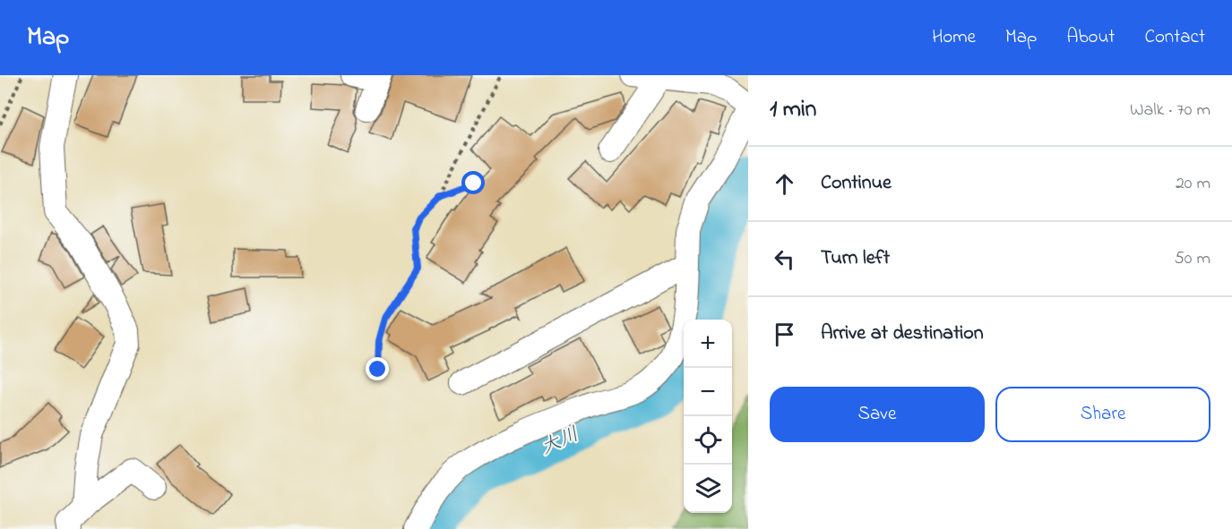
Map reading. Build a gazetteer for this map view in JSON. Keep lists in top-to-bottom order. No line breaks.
{"water":["大川"],"page":{"header":"Map","nav":["Home","Map","About","Contact"],"heading":["1 min","Walk · 70 m"],"list":[["Continue","20 m"],["Turn left","50 m"],"Arrive at destination"],"map_buttons":["+","−"],"buttons":["Save","Share"]}}
